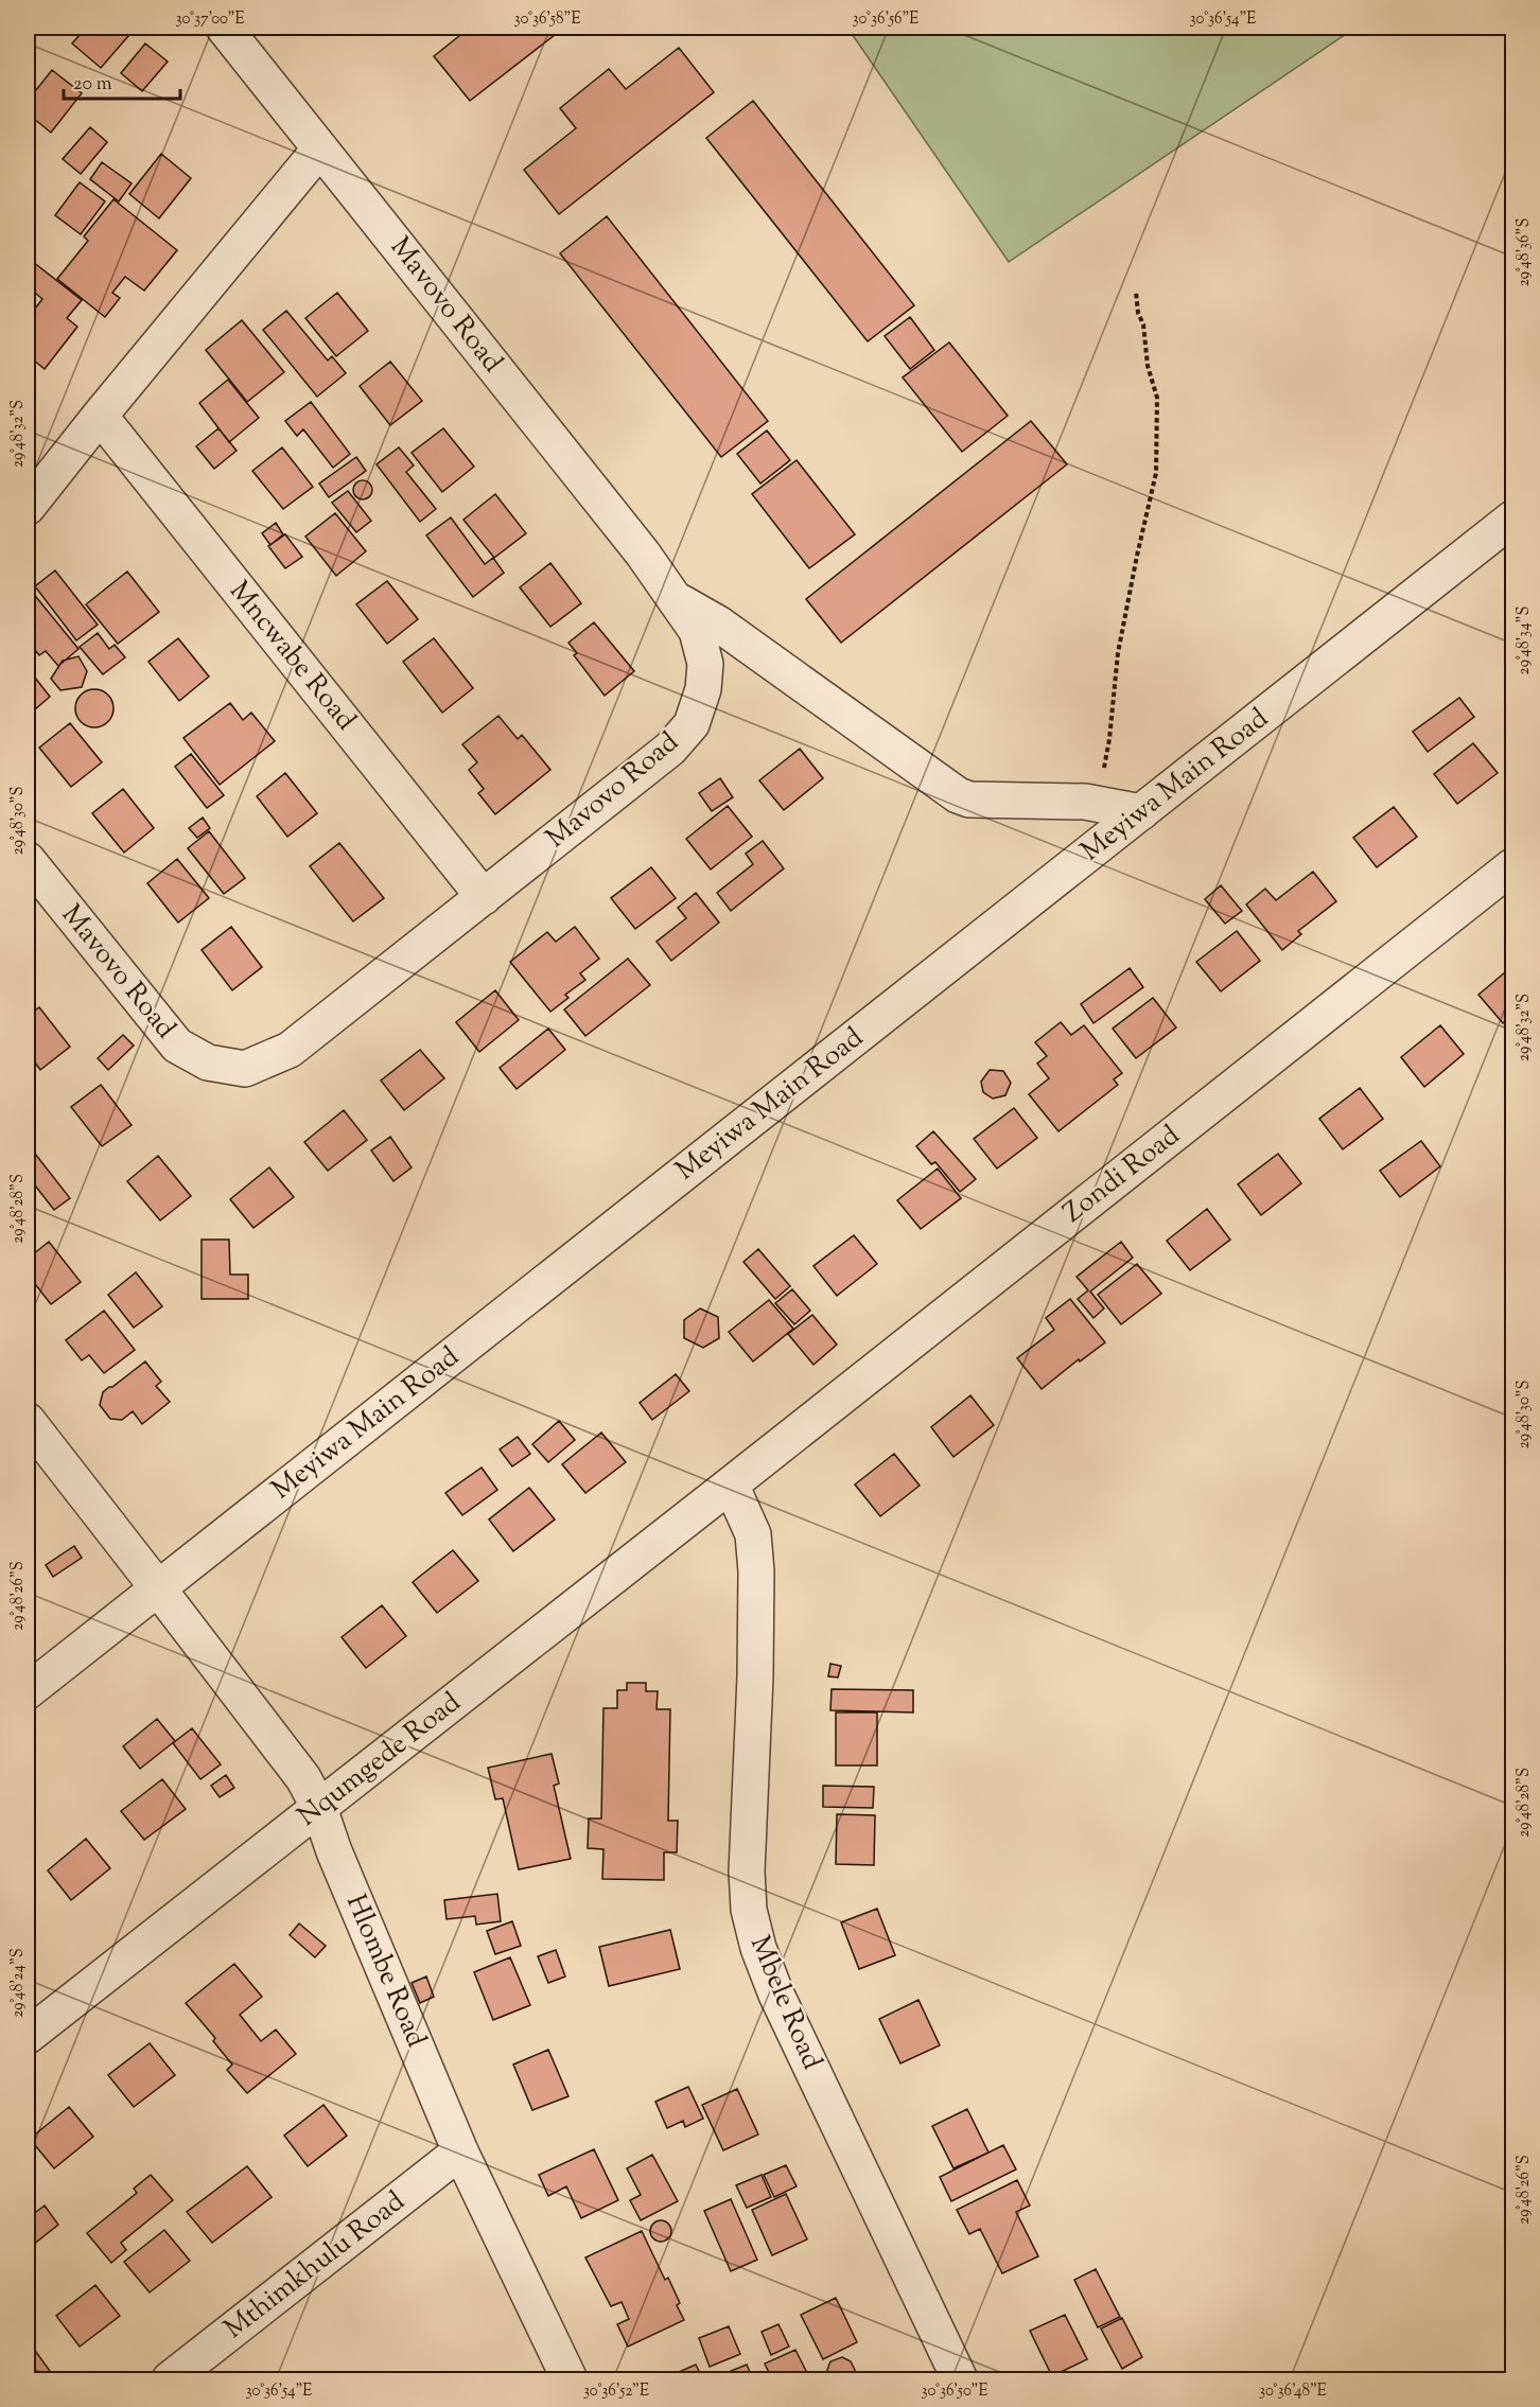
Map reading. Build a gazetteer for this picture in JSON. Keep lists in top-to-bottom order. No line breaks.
{"streets":{"street":["Mavovo Road","Mncwabe Road","Meyiwa Main Road","Zondi Road","Nqumgede Road","Hlombe Road","Mbele Road","Mthimkhulu Road"]},"crossings":[["Mavovo Road","Mncwabe Road"],["Meyiwa Main Road","Hlombe Road"],["Zondi Road","Nqumgede Road"],["Zondi Road","Mbele Road"],["Nqumgede Road","Hlombe Road"],["Nqumgede Road","Mbele Road"],["Hlombe Road","Mthimkhulu Road"]],"scale_bar":"20 m","coordinates":["30°37'00\"E","30°36'58\"E","30°36'56\"E","30°36'54\"E","29°48'36\"S","29°48'32\"S","29°48'34\"S","29°48'30\"S","29°48'28\"S","29°48'26\"S","29°48'24\"S","30°36'52\"E","30°36'50\"E","30°36'48\"E"]}
